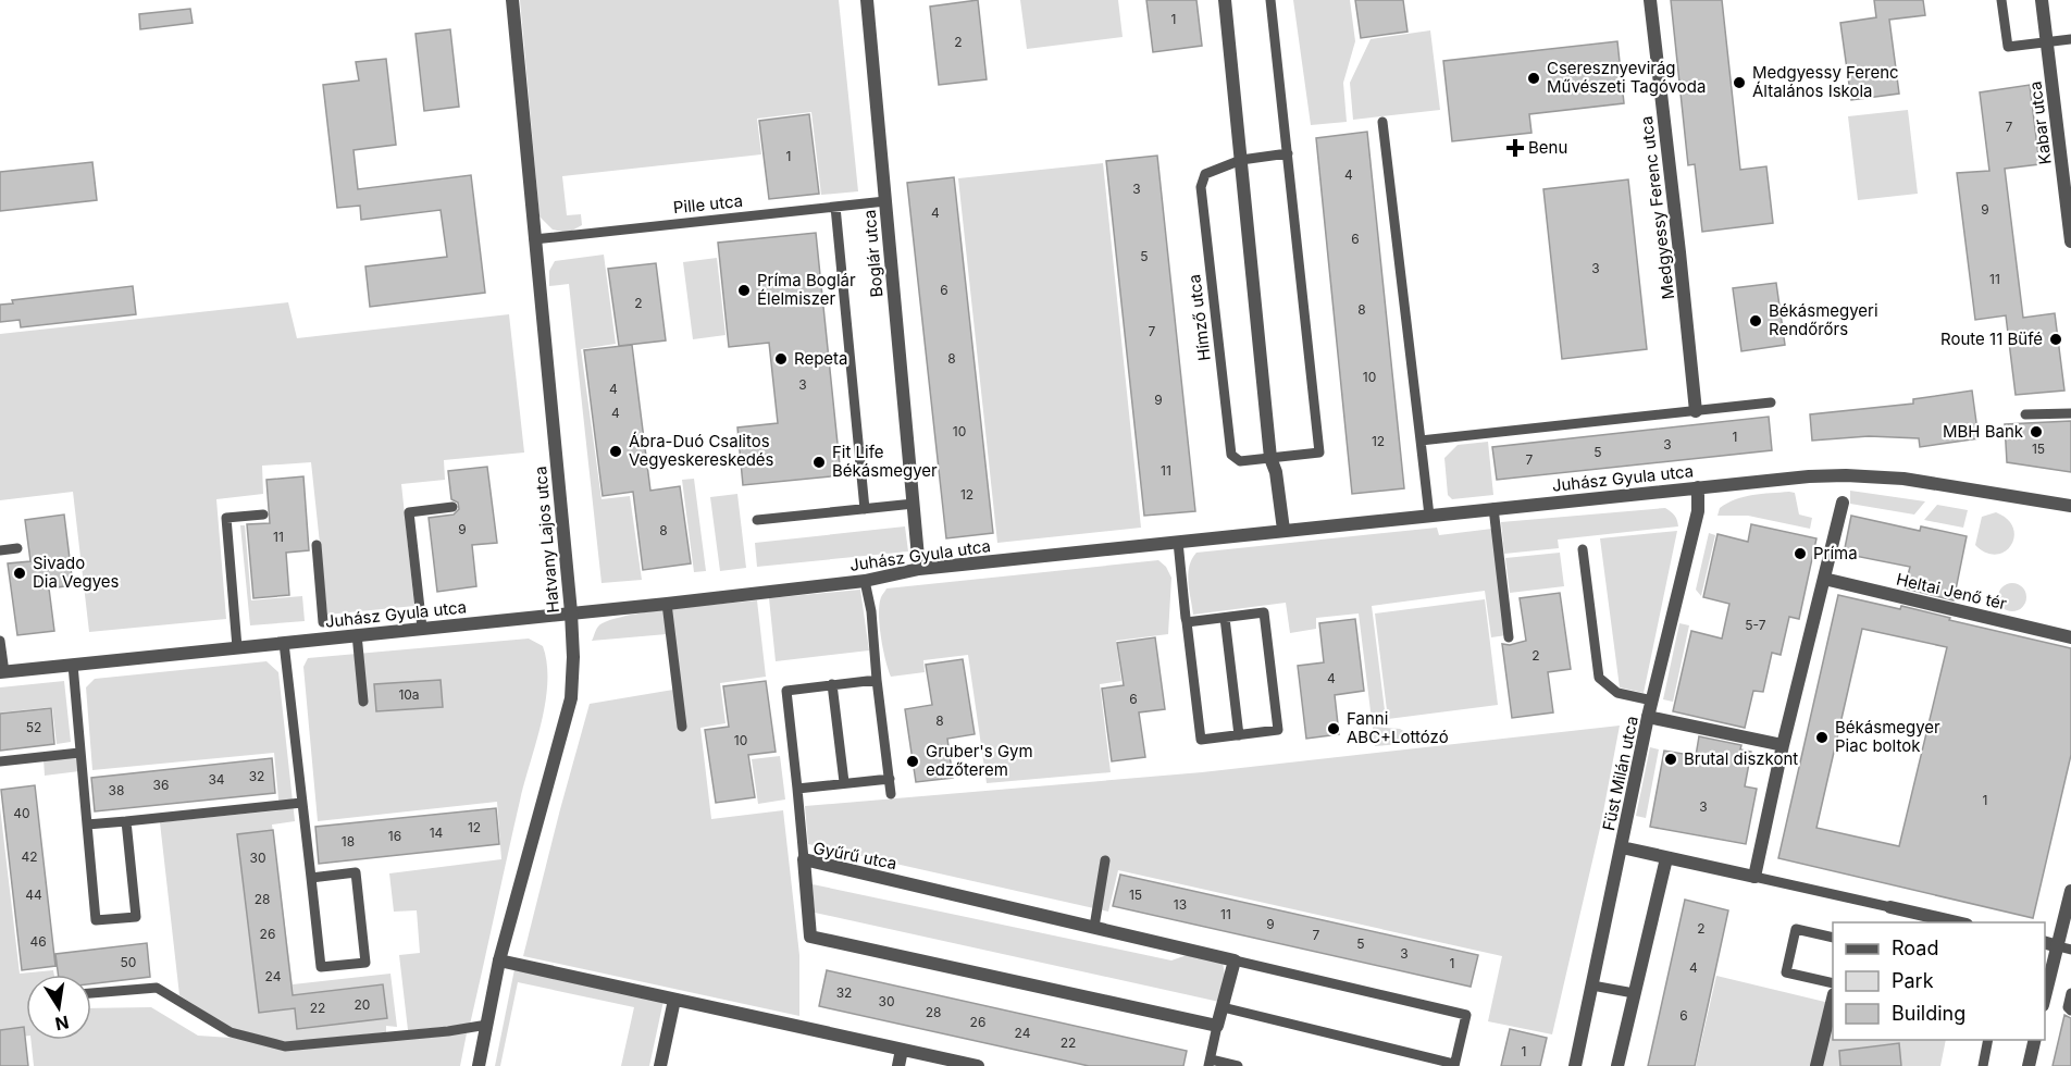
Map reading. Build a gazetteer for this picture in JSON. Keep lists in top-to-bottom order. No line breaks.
{"streets":{"street":["Kabar utca","Medgyessy Ferenc utca","Boglár utca","Juhász Gyula utca","Hatvany Lajos utca","Heltai Jenő tér","Füst Milán utca","Gyűrű utca"],"lane":["Pille utca","Hímző utca"]},"crossings":[["Pille utca","Boglár utca"],["Pille utca","Hatvany Lajos utca"],["Boglár utca","Juhász Gyula utca"],["Juhász Gyula utca","Hatvany Lajos utca"],["Juhász Gyula utca","Füst Milán utca"]],"places":{"other":["Cseresznyevirág Művészeti Tagóvoda","Medgyessy Ferenc Általános Iskola","Príma Boglár Élelmiszer","Békásmegyeri Rendőrőrs","Route 11 Büfé","Repeta","MBH Bank","Ábra-Duó Csalitos Vegyeskereskedés","Fit Life Békásmegyer","Príma","Sivado Dia Vegyes","Fanni ABC+Lottózó","Békásmegyer Piac boltok","Brutal diszkont","Gruber's Gym edzőterem"],"health":["Benu"]},"house_numbers":["1","2","7","1","4","3","9","4","6","5","3","11","6","2","8","7","8","10","3","4","9","4","10","1","12","3","15","5","7","11","12","9","8","11","5-7","2","4","10a","6","8","52","10","32","34","36","38","1","3","40","12","14","16","18","42","30","44","15","28","13","11","9","2","26","7","46","5","3","50","1","4","24","32","30","20","22","28","6","26","24","22","1"],"legend":["Road","Park","Building"],"north":"bottom"}
